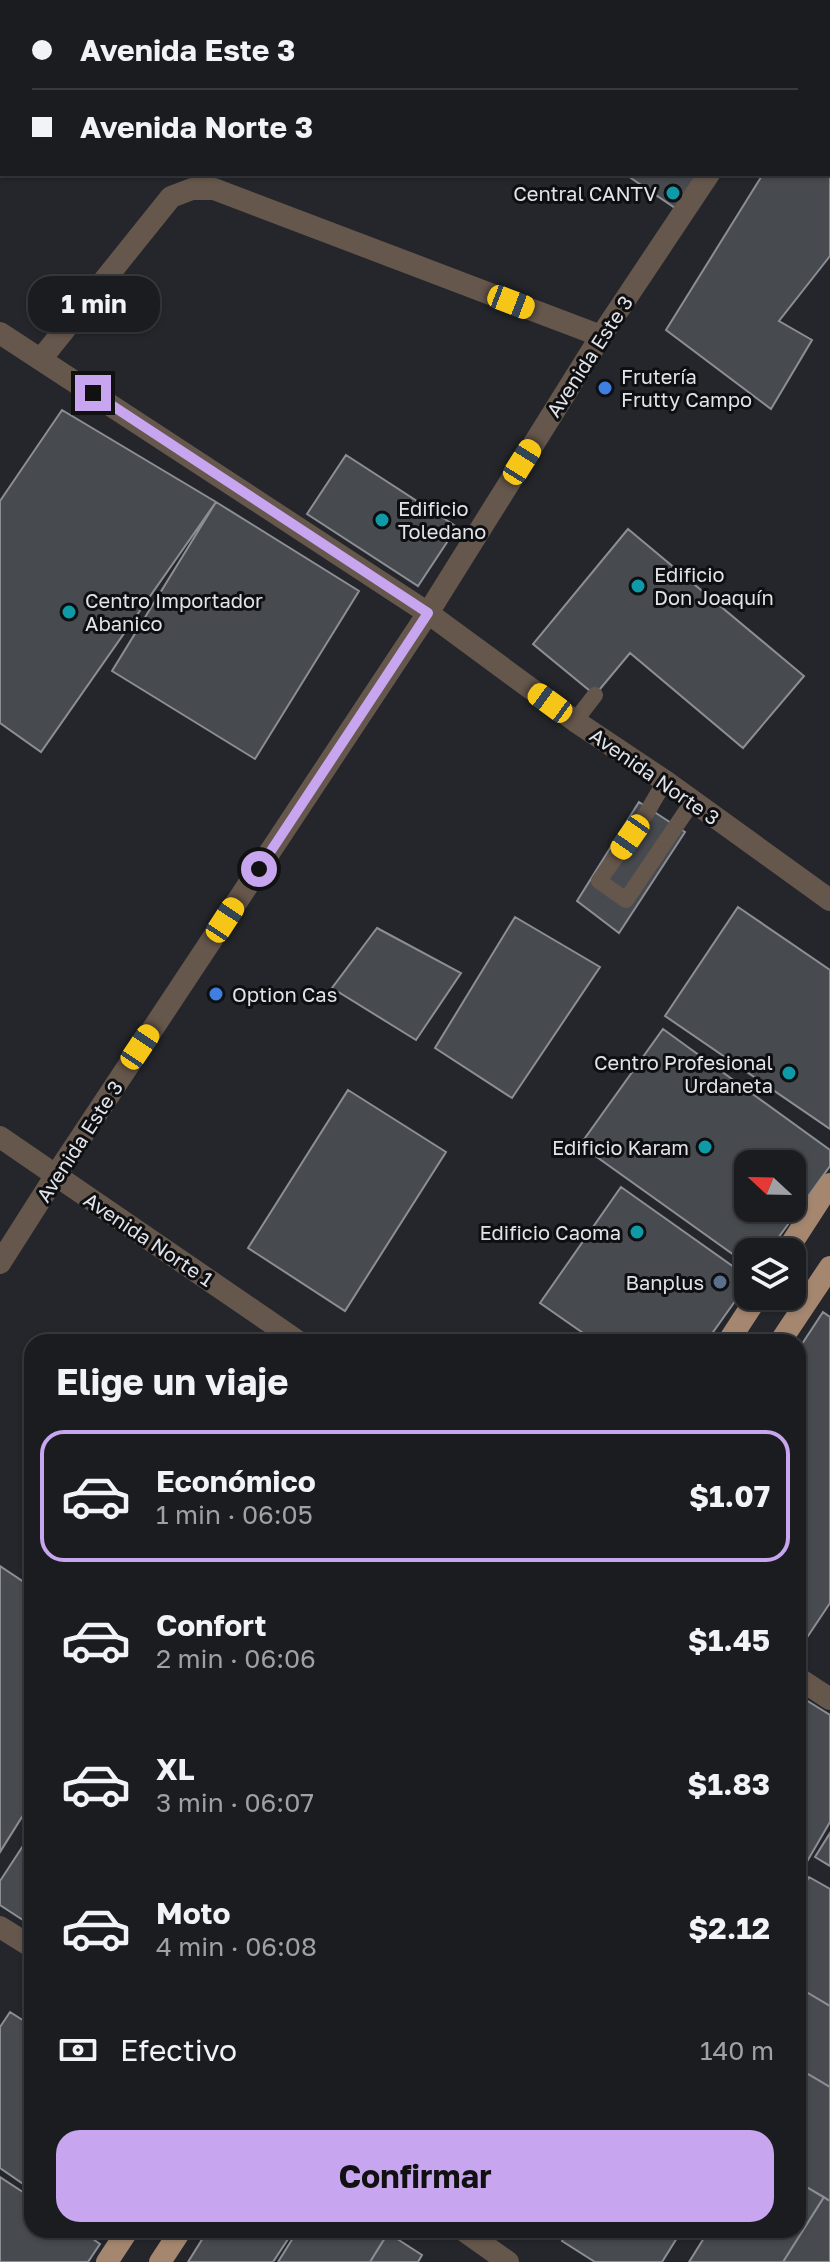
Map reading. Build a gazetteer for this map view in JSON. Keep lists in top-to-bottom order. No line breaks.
{"streets":{"street":["Avenida Este 3","Avenida Norte 3","Avenida Norte 1"]},"crossings":[["Avenida Este 3","Avenida Norte 3"],["Avenida Este 3","Avenida Norte 1"]],"places":["Central CANTV","Frutería Frutty Campo","Edificio Toledano","Edificio Don Joaquín","Centro Importador Abanico","Option Cas","Centro Profesional Urdaneta","Edificio Karam","Edificio Caoma","Banplus"],"north":"left","page":{"banner":["Avenida Este 3","Avenida Norte 3"],"bubble":"1 min","heading":"Elige un viaje","list":[{"name":"Económico","note":"1 min · 06:05","value":"$1.07"},{"name":"Confort","note":"2 min · 06:06","value":"$1.45"},{"name":"XL","note":"3 min · 06:07","value":"$1.83"},{"name":"Moto","note":"4 min · 06:08","value":"$2.12"}],"pay":["Efectivo","140 m"],"buttons":"Confirmar"}}
